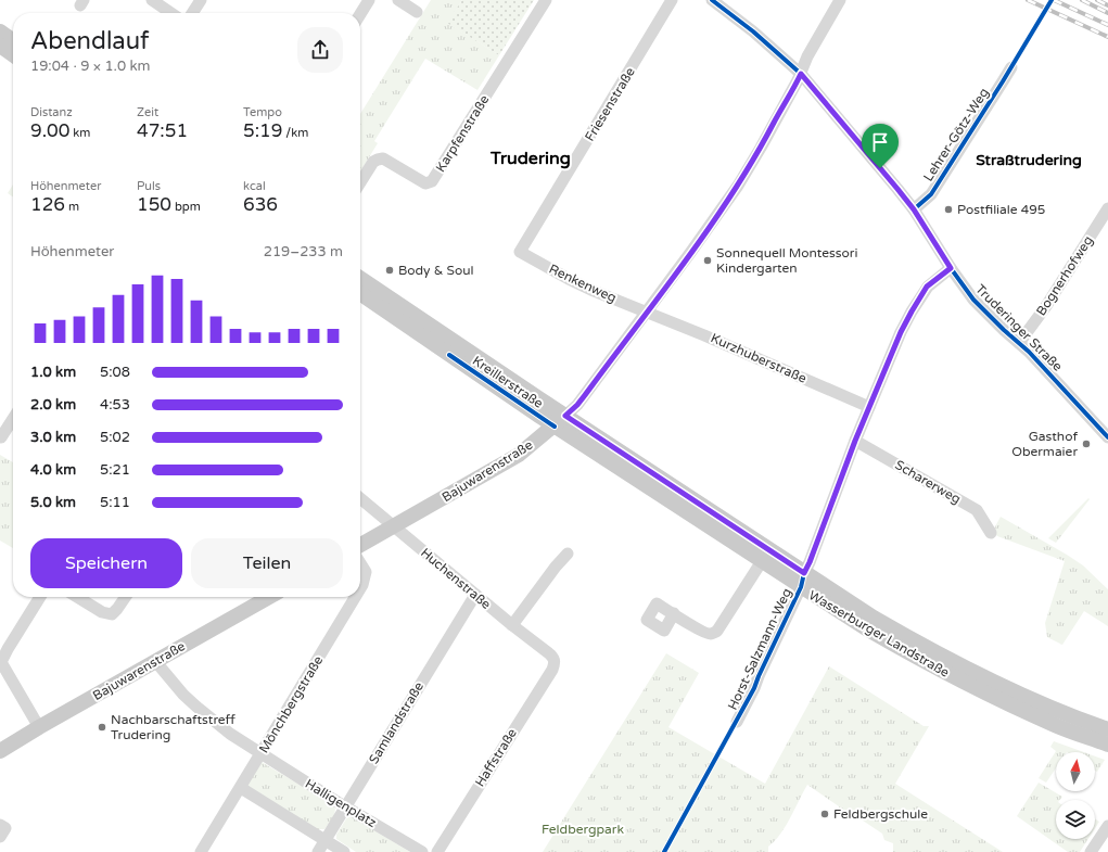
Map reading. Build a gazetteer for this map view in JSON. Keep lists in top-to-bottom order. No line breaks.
{"streets":{"main road":["Kreillerstraße","Bajuwarenstraße","Wasserburger Landstraße"],"street":["Friesenstraße","Karpfenstraße","Lehrer-Götz-Weg","Bognerhofweg","Renkenweg","Truderinger Straße","Kurzhuberstraße","Scharerweg","Huchenstraße","Horst-Salzmann-Weg","Mönchbergstraße","Samlandstraße","Haffstraße","Halligenplatz"]},"crossings":[["Friesenstraße","Renkenweg"],["Lehrer-Götz-Weg","Truderinger Straße"],["Bognerhofweg","Truderinger Straße"],["Renkenweg","Kurzhuberstraße"],["Renkenweg","Bajuwarenstraße"],["Truderinger Straße","Bajuwarenstraße"],["Truderinger Straße","Horst-Salzmann-Weg"],["Kurzhuberstraße","Bajuwarenstraße"],["Kurzhuberstraße","Horst-Salzmann-Weg"],["Kreillerstraße","Bajuwarenstraße"],["Kreillerstraße","Wasserburger Landstraße"],["Bajuwarenstraße","Huchenstraße"],["Bajuwarenstraße","Wasserburger Landstraße"],["Bajuwarenstraße","Halligenplatz"],["Scharerweg","Horst-Salzmann-Weg"],["Huchenstraße","Samlandstraße"],["Huchenstraße","Haffstraße"],["Wasserburger Landstraße","Horst-Salzmann-Weg"],["Mönchbergstraße","Halligenplatz"],["Samlandstraße","Halligenplatz"]],"districts":["Trudering","Straßtrudering"],"parks":["Feldbergpark"],"places":["Postfiliale 495","Sonnequell Montessori Kindergarten","Body & Soul","Gasthof Obermaier","Nachbarschaftstreff Trudering","Feldbergschule"],"north":"top","page":{"heading":["Abendlauf","19:04 · 9 × 1.0 km"],"stats":[["Distanz","9.00 km"],["Zeit","47:51"],["Tempo","5:19 /km"],["Höhenmeter","126 m"],["Puls","150 bpm"],["kcal","636"]],"chart":["Höhenmeter","219–233 m"],"list":[{"name":"1.0 km","note":"5:08"},{"name":"2.0 km","note":"4:53"},{"name":"3.0 km","note":"5:02"},{"name":"4.0 km","note":"5:21"},{"name":"5.0 km","note":"5:11"}],"buttons":["Speichern","Teilen"]}}
